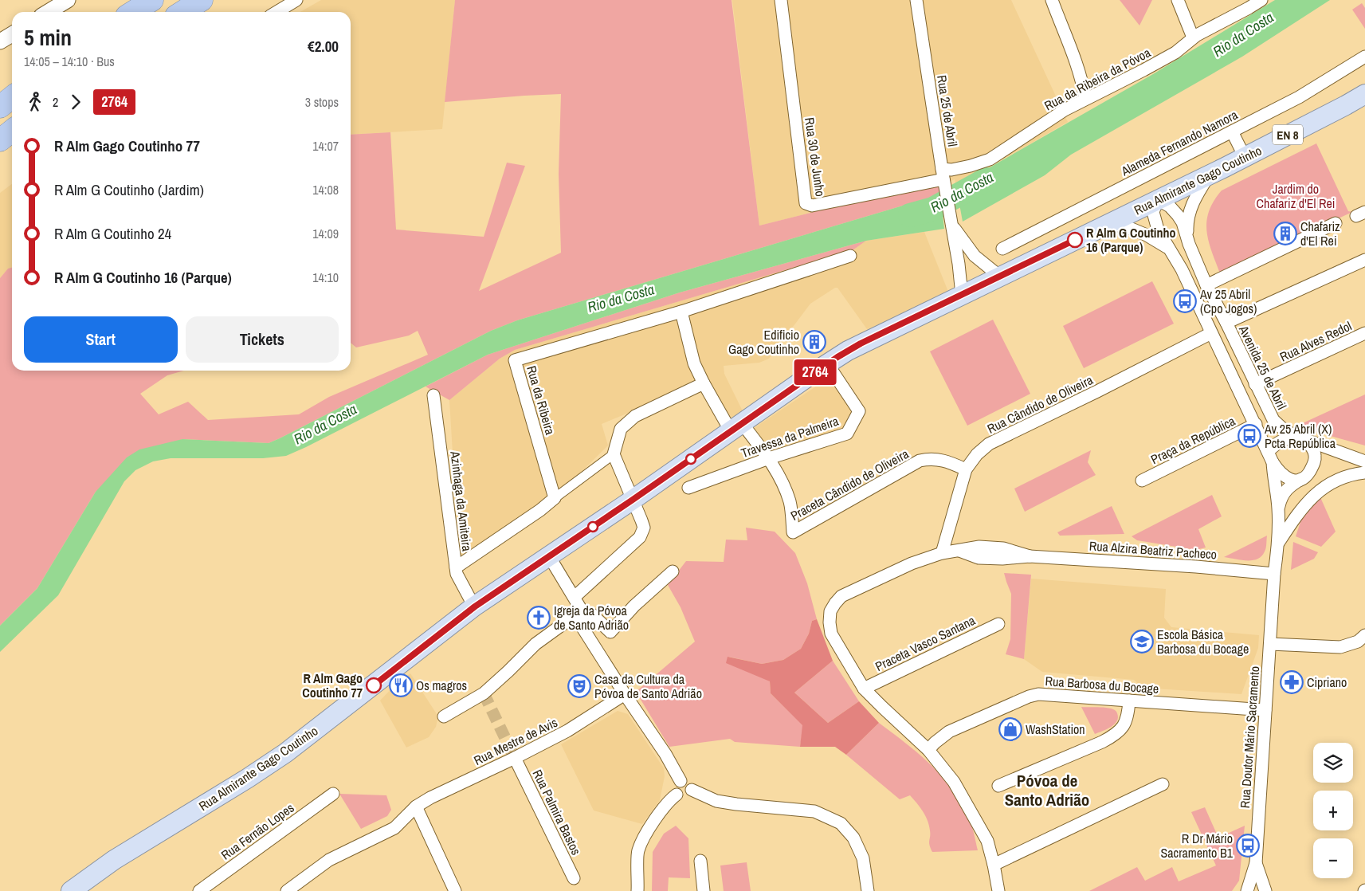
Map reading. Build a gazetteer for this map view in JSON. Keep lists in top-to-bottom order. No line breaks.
{"streets":{"main road":["EN 8","Rua Almirante Gago Coutinho"],"street":["Rua da Ribeira da Póvoa","Rua 25 de Abril","Alameda Fernando Namora","Rua 30 de Junho","Rua Alves Redol","Avenida 25 de Abril","Rua da Ribeira","Rua Cândido de Oliveira","Travessa da Palmeira","Praça da República","Praceta Cândido de Oliveira","Azinhaga da Amiteira","Rua Alzira Beatriz Pacheco","Praceta Vasco Santana","Rua Barbosa du Bocage","Rua Doutor Mário Sacramento","Rua Mestre de Avis","Rua Palmira Bastos","Rua Fernão Lopes"]},"crossings":[["Rua da Ribeira da Póvoa","Rua 25 de Abril"],["Rua da Ribeira da Póvoa","Rua 30 de Junho"],["Rua 25 de Abril","Rua 30 de Junho"],["Rua 25 de Abril","Rua Almirante Gago Coutinho"],["Rua Almirante Gago Coutinho","Avenida 25 de Abril"],["Rua Almirante Gago Coutinho","Travessa da Palmeira"],["Rua Almirante Gago Coutinho","Azinhaga da Amiteira"],["Rua Alves Redol","Avenida 25 de Abril"],["Rua Cândido de Oliveira","Praceta Cândido de Oliveira"],["Rua Cândido de Oliveira","Rua Alzira Beatriz Pacheco"],["Travessa da Palmeira","Praceta Cândido de Oliveira"],["Rua Alzira Beatriz Pacheco","Praceta Vasco Santana"],["Rua Alzira Beatriz Pacheco","Rua Doutor Mário Sacramento"],["Rua Barbosa du Bocage","Rua Doutor Mário Sacramento"],["Rua Mestre de Avis","Rua Palmira Bastos"]],"districts":["Póvoa de Santo Adrião"],"water":["Rio da Costa"],"parks":["Jardim do Chafariz d'El Rei"],"places":{"building":["Chafariz d'El Rei","Edificio Gago Coutinho"],"other":["R Alm G Coutinho 16 (Parque)","R Alm Gago Coutinho 77"],"bus stop":["Av 25 Abril (Cpo Jogos)","Av 25 Abril (X) Pcta República","R Dr Mário Sacramento B1"],"church":["Igreja da Póvoa de Santo Adrião"],"school or university":["Escola Básica Barbosa du Bocage"],"pharmacy":["Cipriano"],"restaurant":["Os magros"],"theatre":["Casa da Cultura da Póvoa de Santo Adrião"],"shop":["WashStation"]},"lines":["bus line 2764"],"page":{"on_map":"2764","heading":["5 min","14:05 – 14:10 · Bus","€2.00"],"legs":["2","2764","3 stops"],"list":[{"name":"R Alm Gago Coutinho 77","value":"14:07"},{"name":"R Alm G Coutinho (Jardim)","value":"14:08"},{"name":"R Alm G Coutinho 24","value":"14:09"},{"name":"R Alm G Coutinho 16 (Parque)","value":"14:10"}],"buttons":["Start","Tickets"],"map_buttons":["+","−"]}}
